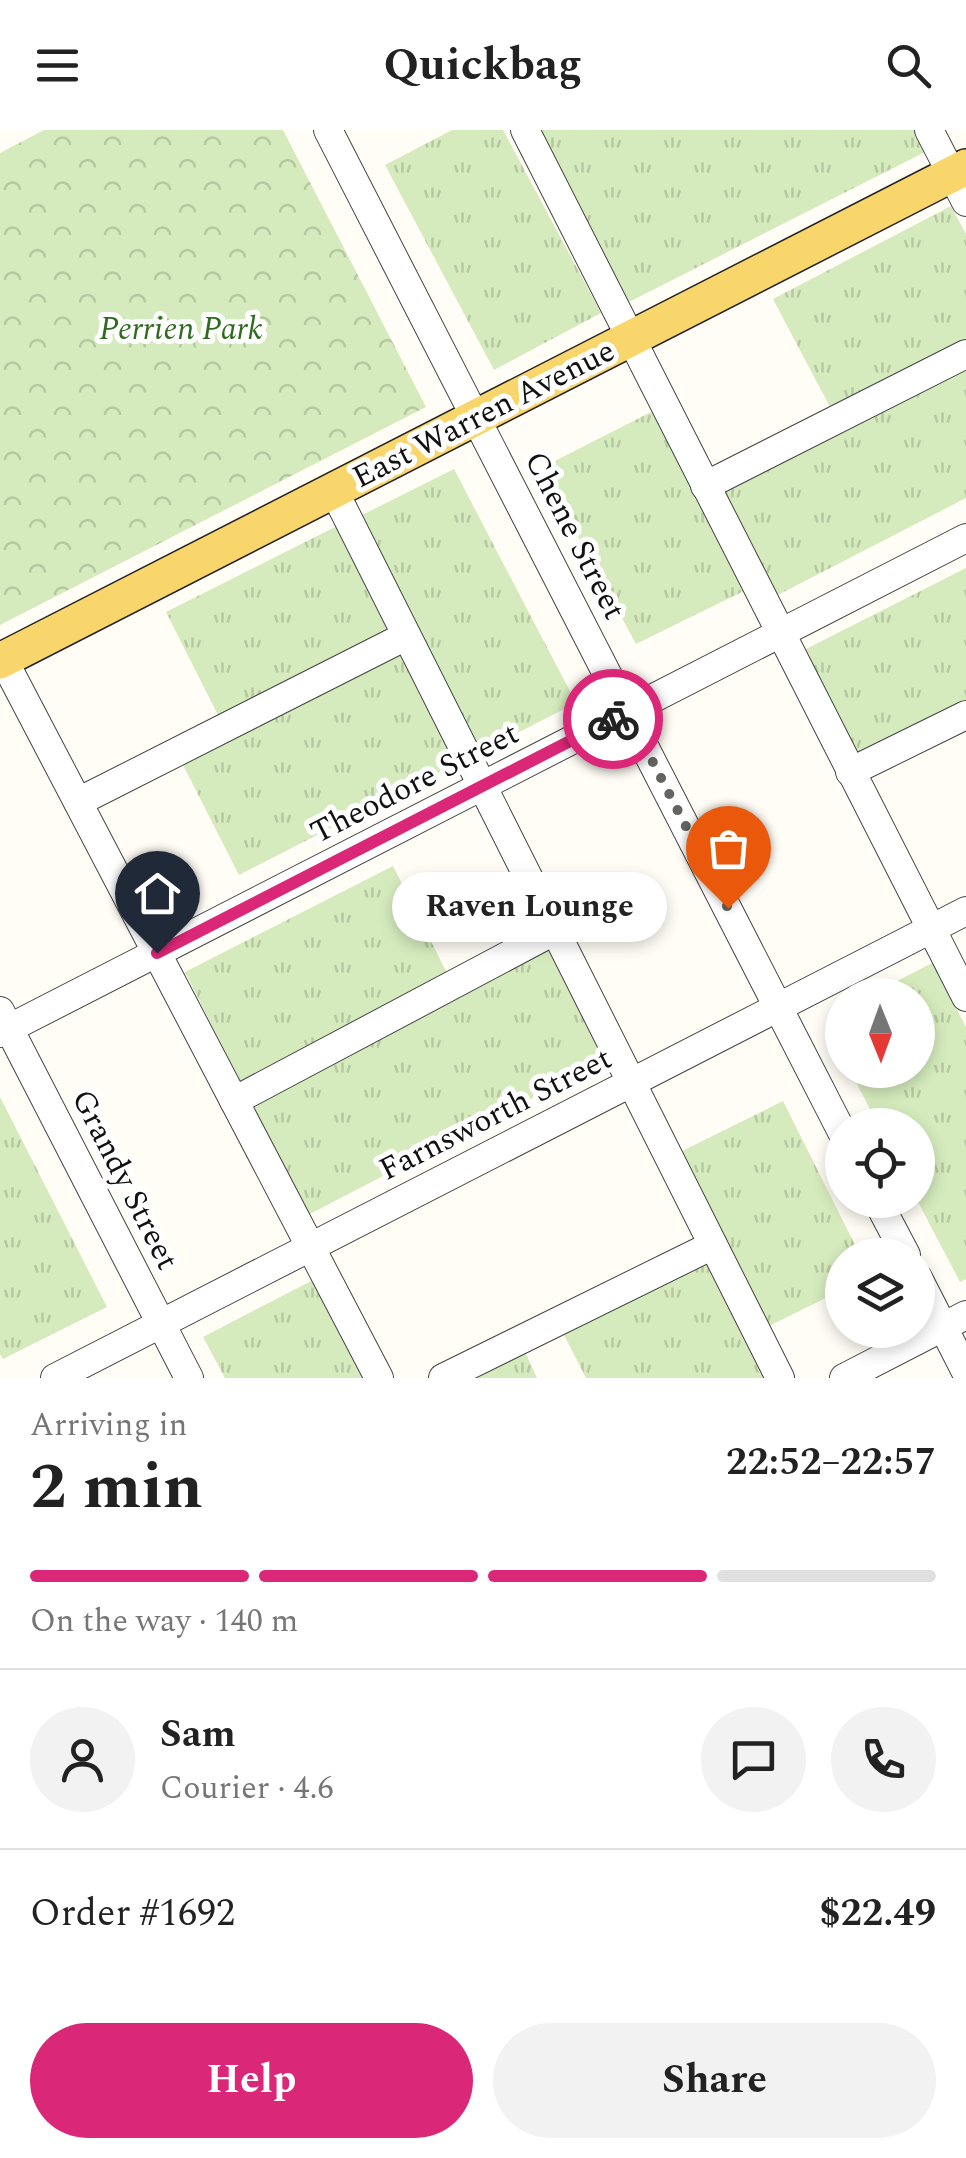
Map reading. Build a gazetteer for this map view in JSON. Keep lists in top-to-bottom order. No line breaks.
{"streets":{"main road":["East Warren Avenue"],"street":["Chene Street","Theodore Street","Farnsworth Street","Grandy Street"]},"crossings":[["East Warren Avenue","Chene Street"],["Chene Street","Theodore Street"],["Chene Street","Farnsworth Street"],["Theodore Street","Grandy Street"],["Farnsworth Street","Grandy Street"]],"parks":["Perrien Park"],"places":["Raven Lounge"],"north":"bottom","page":{"header":"Quickbag","bubble":"Raven Lounge","heading":["2 min","Arriving in","22:52–22:57"],"panel":["Sam","Courier · 4.6","Order #1692","$22.49"],"bar":"On the way · 140 m","buttons":["Help","Share"]}}
